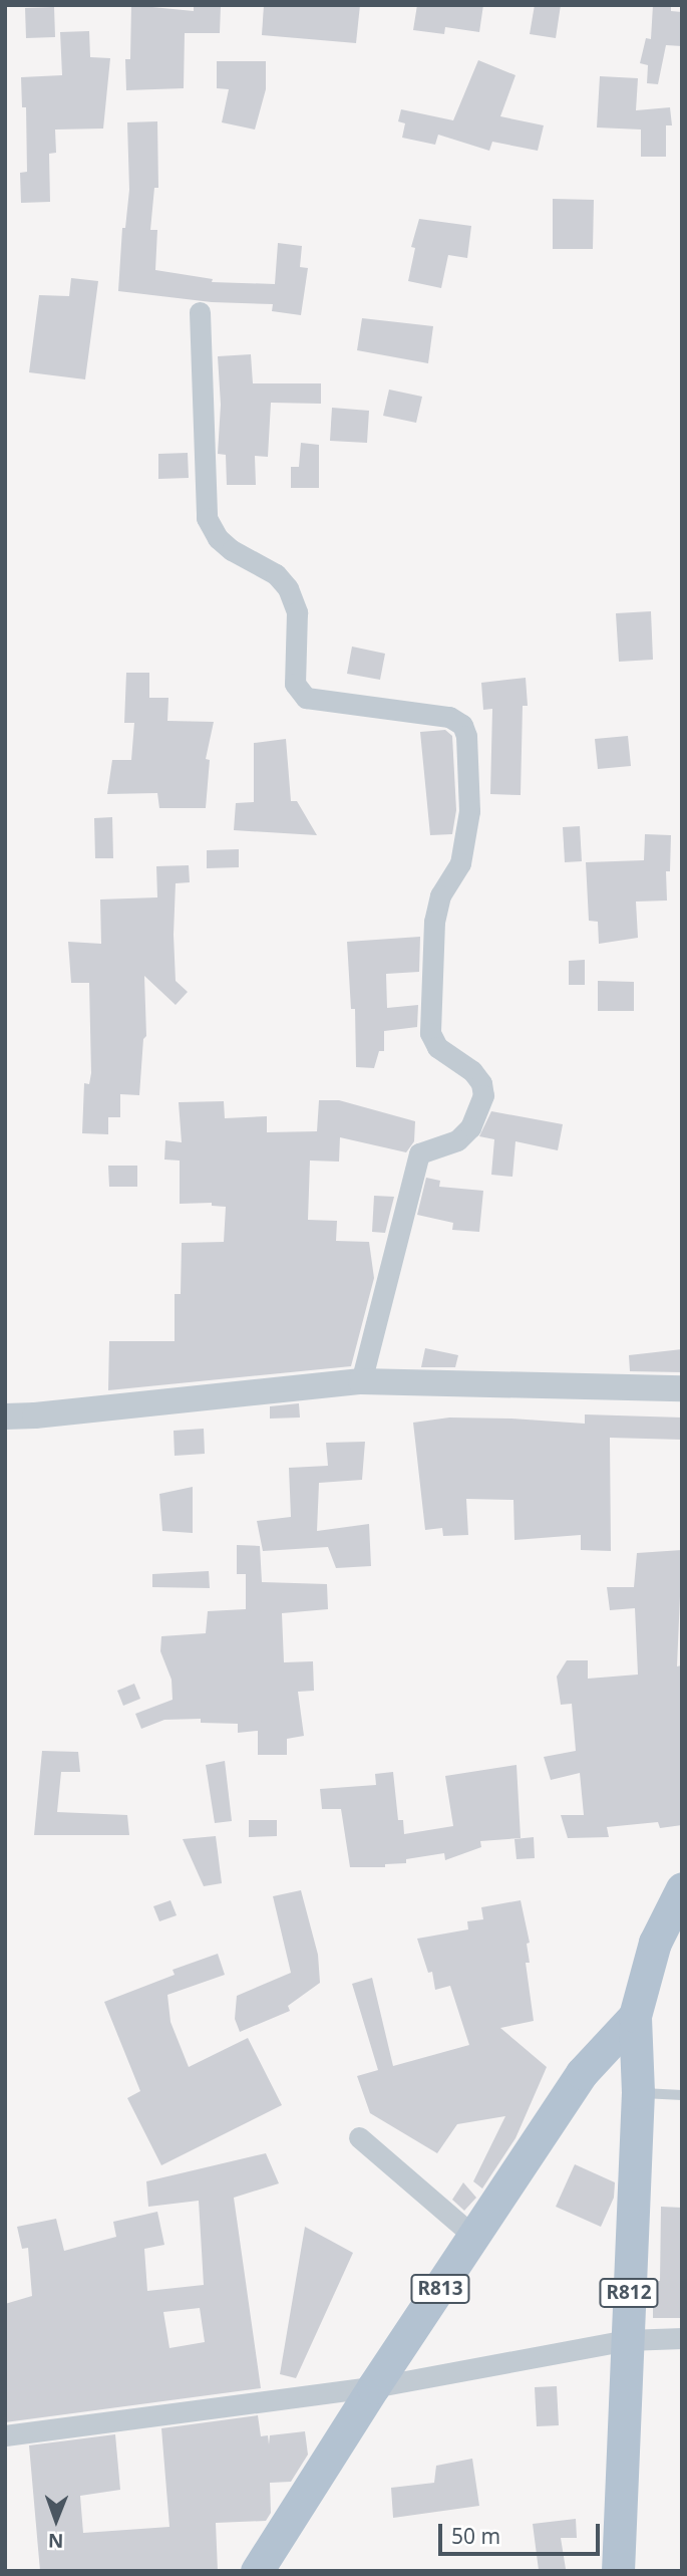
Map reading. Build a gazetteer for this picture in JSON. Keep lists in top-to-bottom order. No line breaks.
{"streets":{"main road":["R813","R812"]},"crossings":[["R813","R812"]],"scale_bar":"50 m","north":"bottom"}
